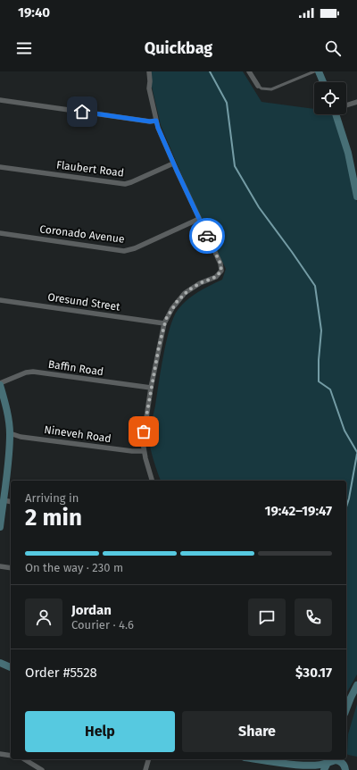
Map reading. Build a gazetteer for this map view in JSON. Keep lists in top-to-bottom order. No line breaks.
{"streets":{"street":["Flaubert Road","Coronado Avenue","Oresund Street","Baffin Road","Nineveh Road"]},"page":{"status":"19:40","header":"Quickbag","heading":["2 min","Arriving in","19:42–19:47"],"panel":["Jordan","Courier · 4.6","Order #5528","$30.17"],"bar":"On the way · 230 m","buttons":["Help","Share"]}}
